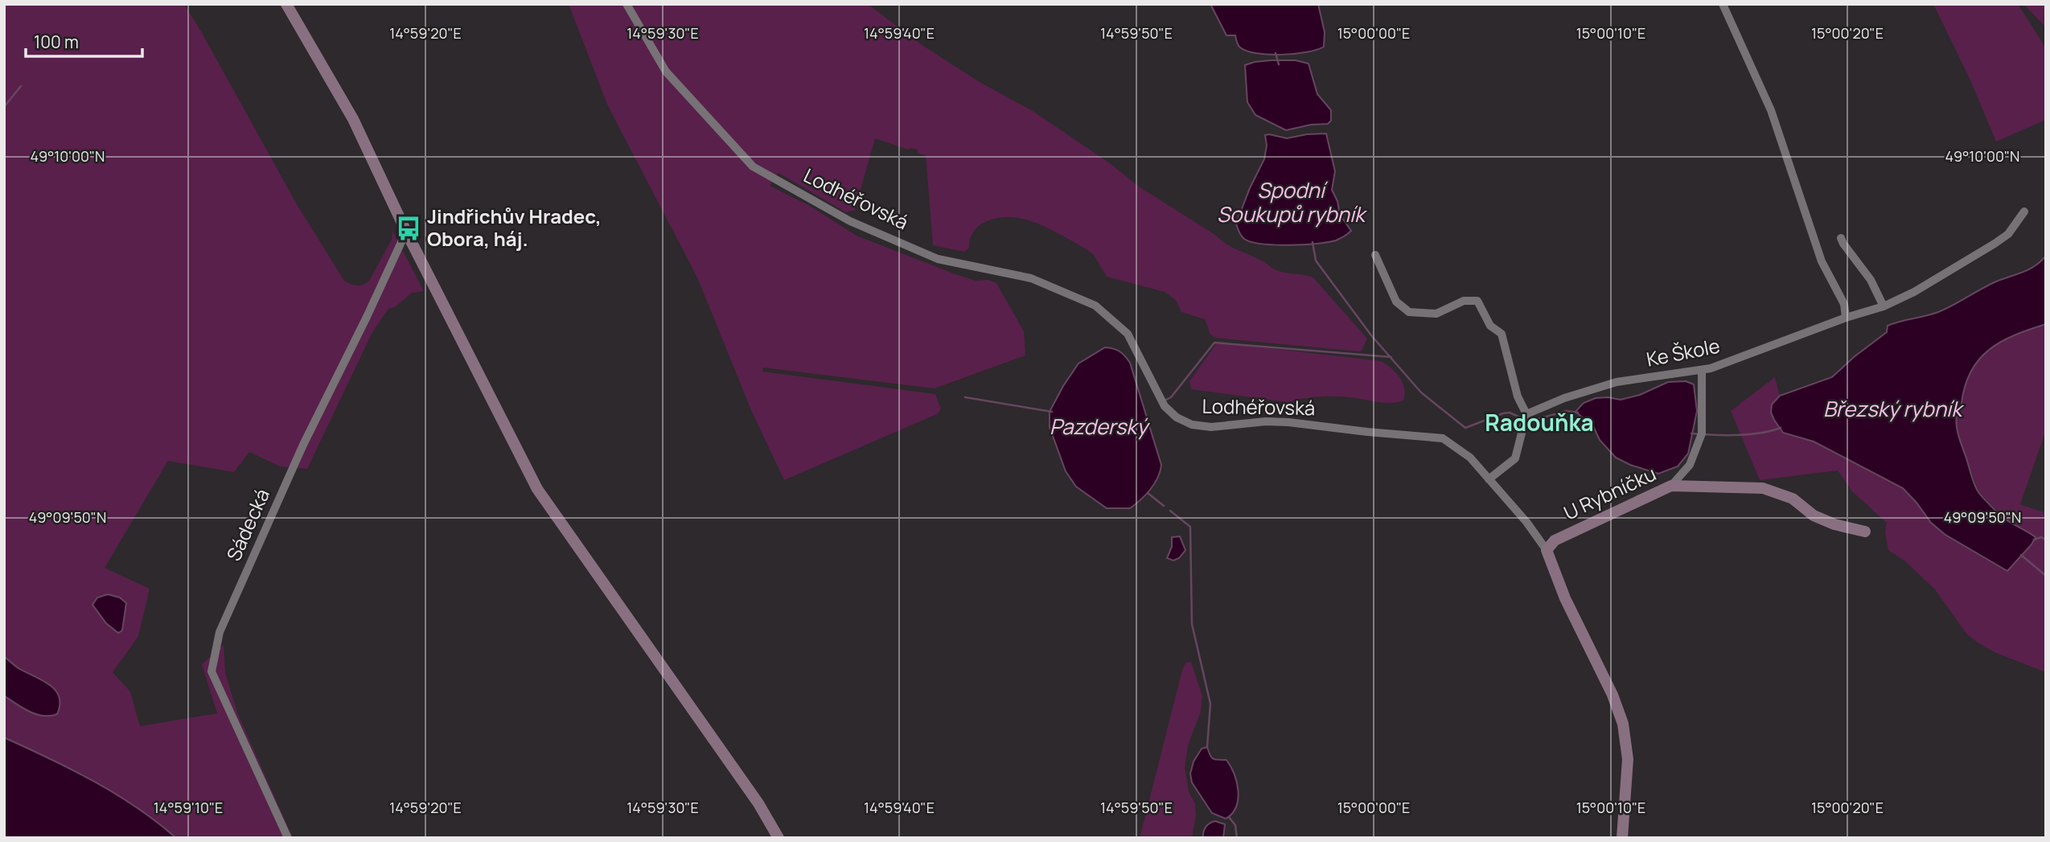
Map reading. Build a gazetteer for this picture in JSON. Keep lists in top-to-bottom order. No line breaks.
{"streets":{"main road":["Lodhéřovská","U Rybníčku"],"street":["Ke Škole","Sádecká"]},"crossings":[["Lodhéřovská","U Rybníčku"],["Ke Škole","U Rybníčku"]],"districts":["Radouňka"],"water":["Spodní Soukupů rybník","Březský rybník","Pazderský"],"places":{"bus stop":["Jindřichův Hradec, Obora, háj."]},"scale_bar":"100 m","coordinates":["14°59'20\"E","14°59'30\"E","14°59'40\"E","14°59'50\"E","15°00'00\"E","15°00'10\"E","15°00'20\"E","49°10'00\"N","49°09'50\"N","14°59'10\"E"]}
